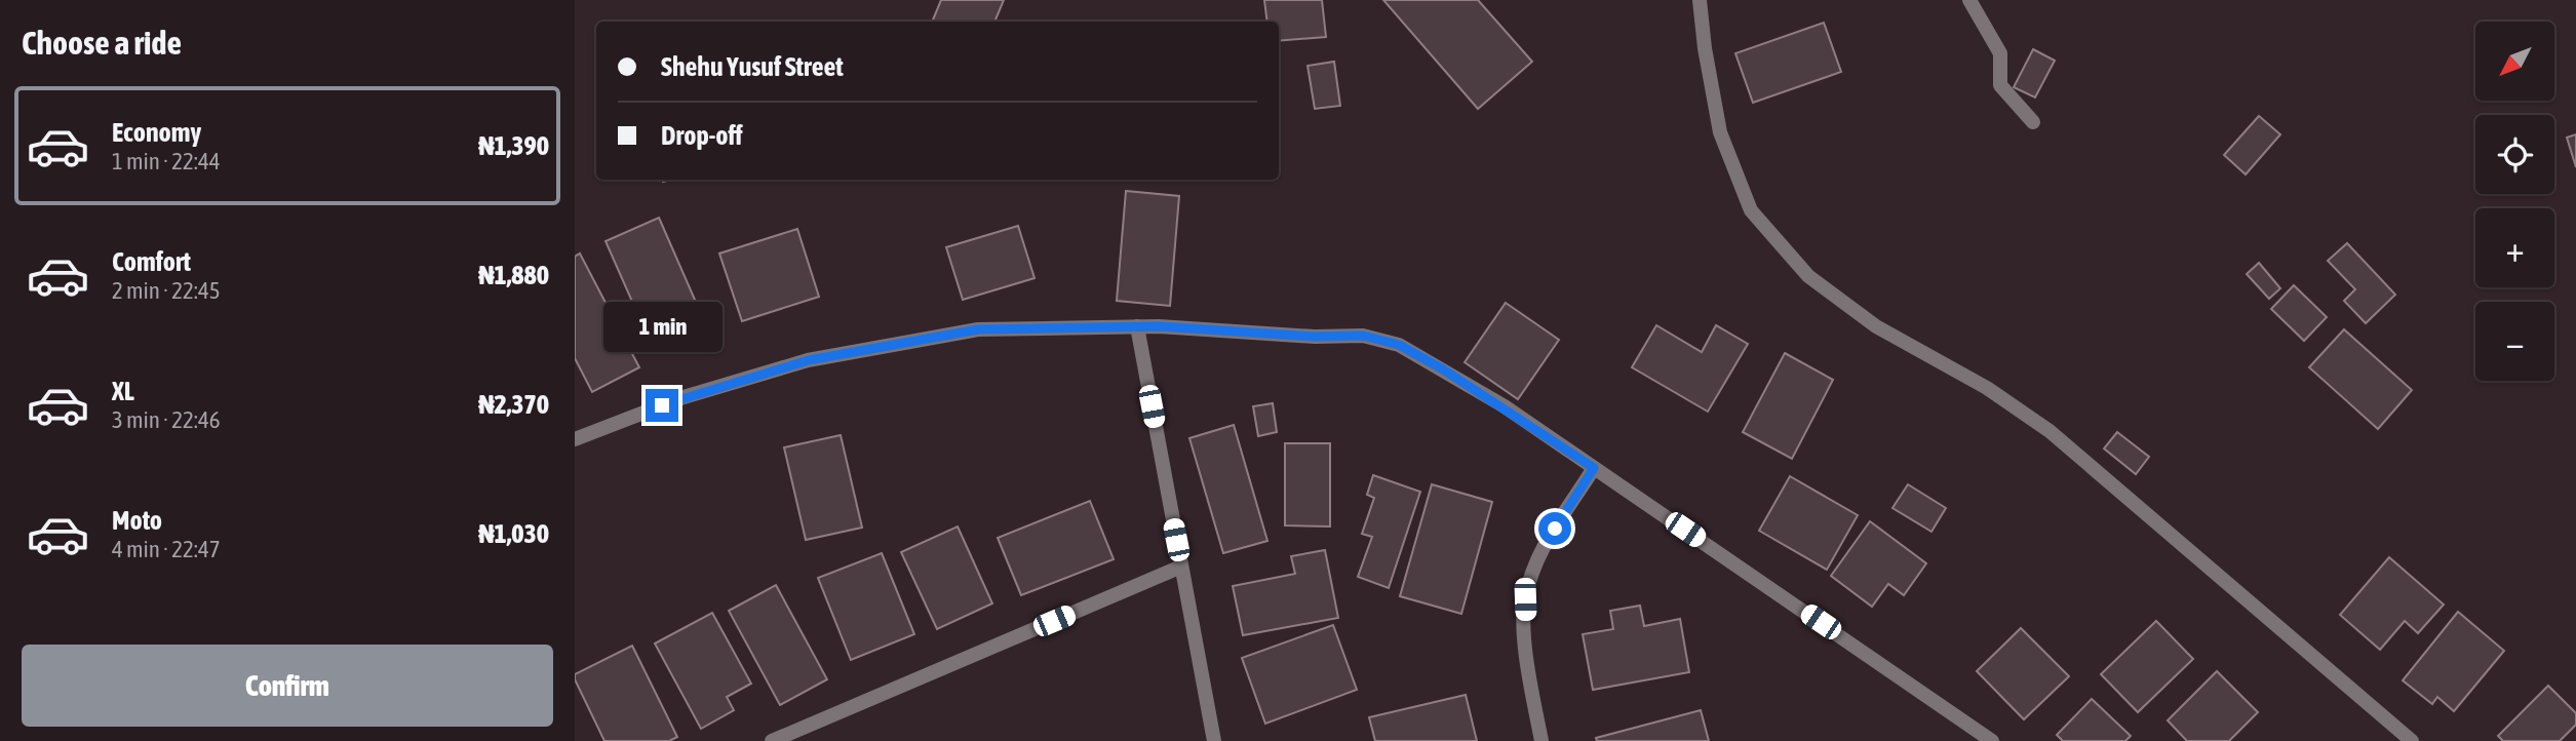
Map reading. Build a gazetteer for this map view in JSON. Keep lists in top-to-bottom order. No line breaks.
{"north":"bottom left","page":{"heading":"Choose a ride","map_buttons":["+","−"],"banner":["Shehu Yusuf Street","Drop-off"],"list":[{"name":"Economy","note":"1 min · 22:44","value":"₦1,390"},{"name":"Comfort","note":"2 min · 22:45","value":"₦1,880"},{"name":"XL","note":"3 min · 22:46","value":"₦2,370"},{"name":"Moto","note":"4 min · 22:47","value":"₦1,030"}],"bubble":"1 min","buttons":"Confirm"}}
